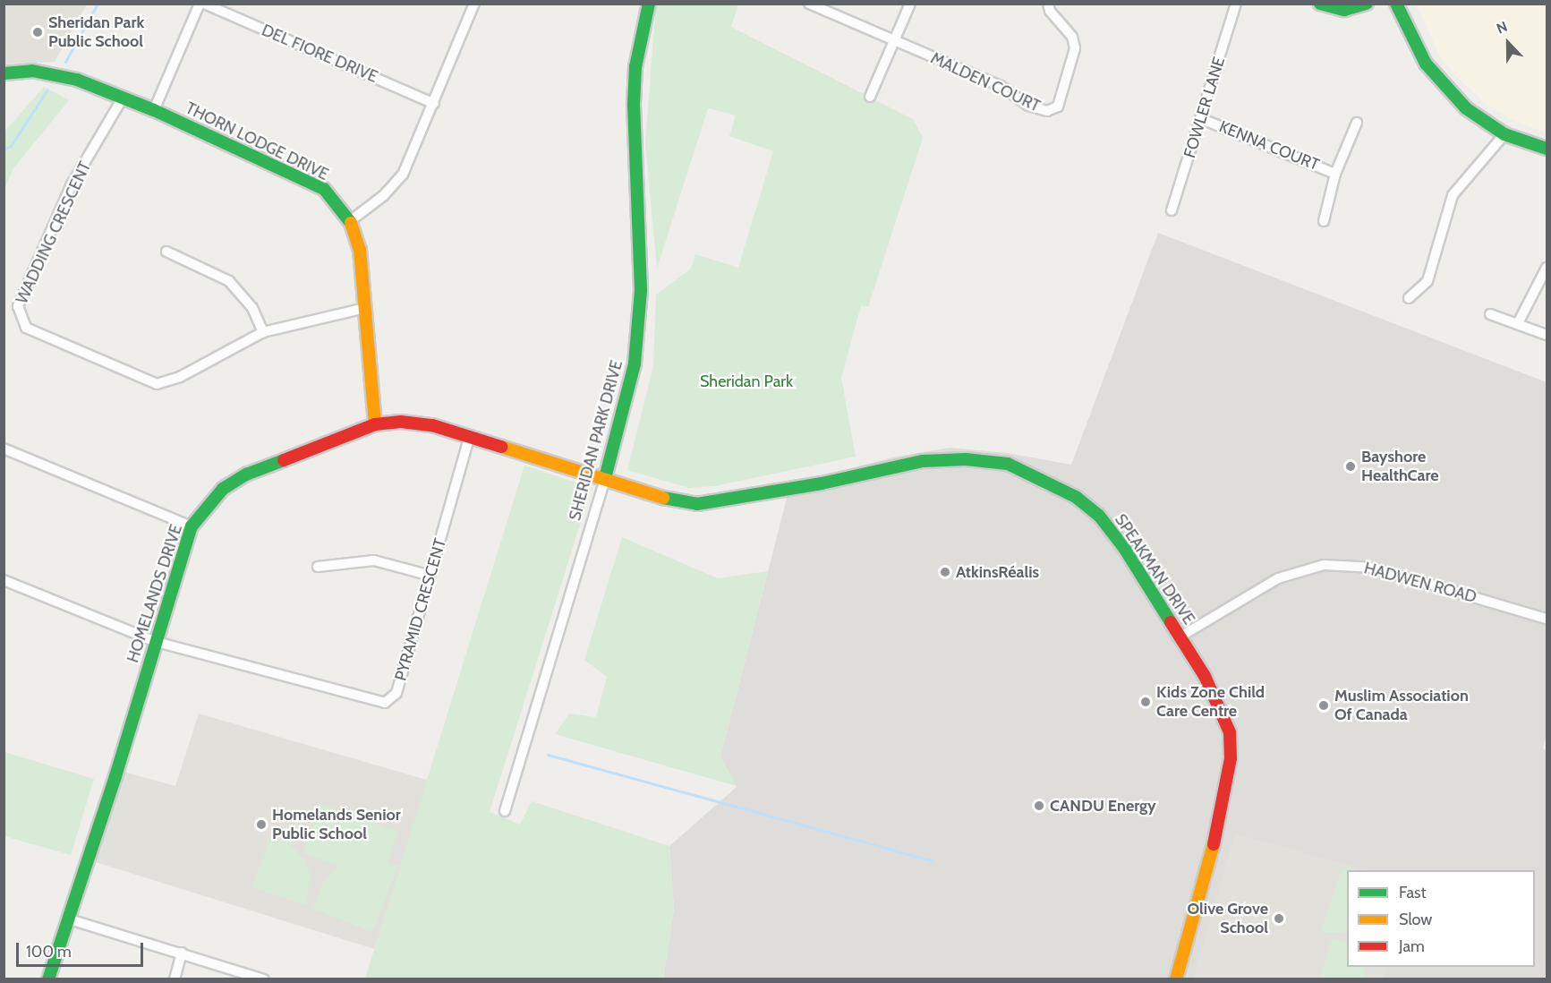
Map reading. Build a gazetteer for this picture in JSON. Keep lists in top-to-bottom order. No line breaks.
{"streets":{"street":["DEL FIORE DRIVE","MALDEN COURT","FOWLER LANE","THORN LODGE DRIVE","KENNA COURT","WADDING CRESCENT","SHERIDAN PARK DRIVE","SPEAKMAN DRIVE","HADWEN ROAD","HOMELANDS DRIVE","PYRAMID CRESCENT"]},"crossings":[["FOWLER LANE","KENNA COURT"],["THORN LODGE DRIVE","WADDING CRESCENT"],["THORN LODGE DRIVE","HOMELANDS DRIVE"],["SHERIDAN PARK DRIVE","SPEAKMAN DRIVE"],["SHERIDAN PARK DRIVE","HOMELANDS DRIVE"],["SPEAKMAN DRIVE","HADWEN ROAD"],["SPEAKMAN DRIVE","HOMELANDS DRIVE"],["HOMELANDS DRIVE","PYRAMID CRESCENT"]],"parks":["Sheridan Park"],"places":["Sheridan Park Public School","Bayshore HealthCare","AtkinsRéalis","Kids Zone Child Care Centre","Muslim Association Of Canada","CANDU Energy","Homelands Senior Public School","Olive Grove School"],"legend":["Fast","Slow","Jam"],"scale_bar":"100 m","north":"top"}
